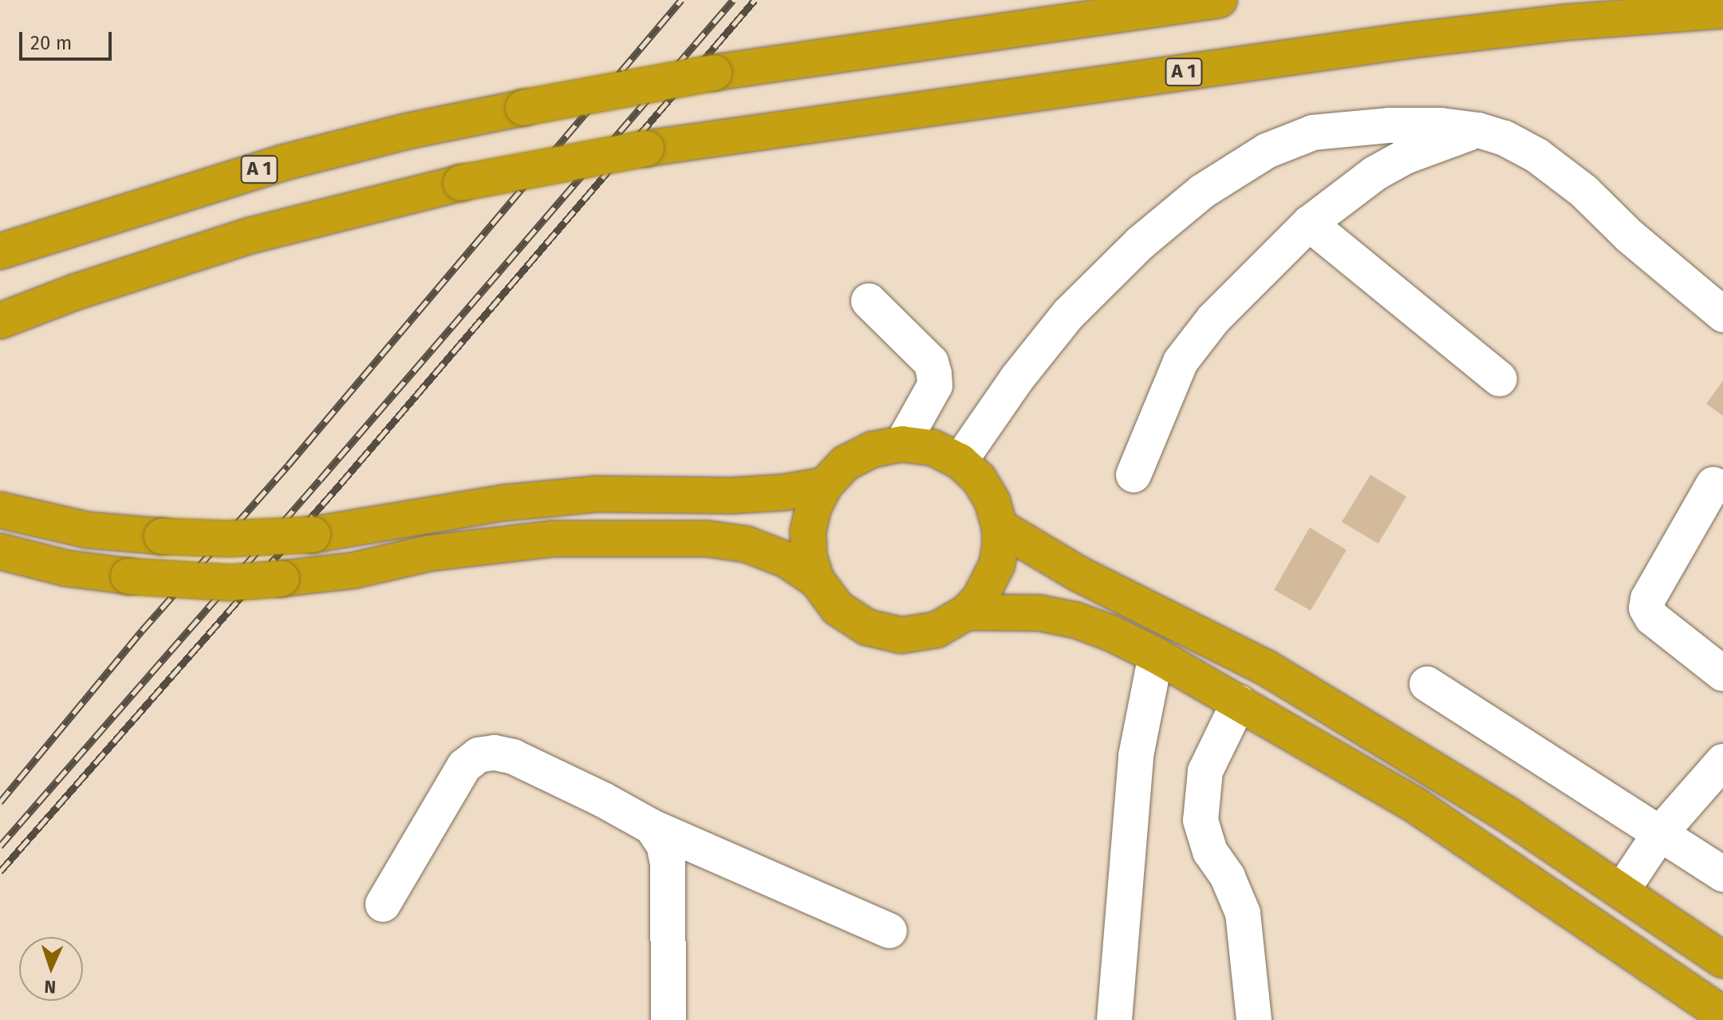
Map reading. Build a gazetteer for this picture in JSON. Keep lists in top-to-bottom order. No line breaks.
{"streets":{"highway":["A 1"]},"scale_bar":"20 m","north":"bottom"}
